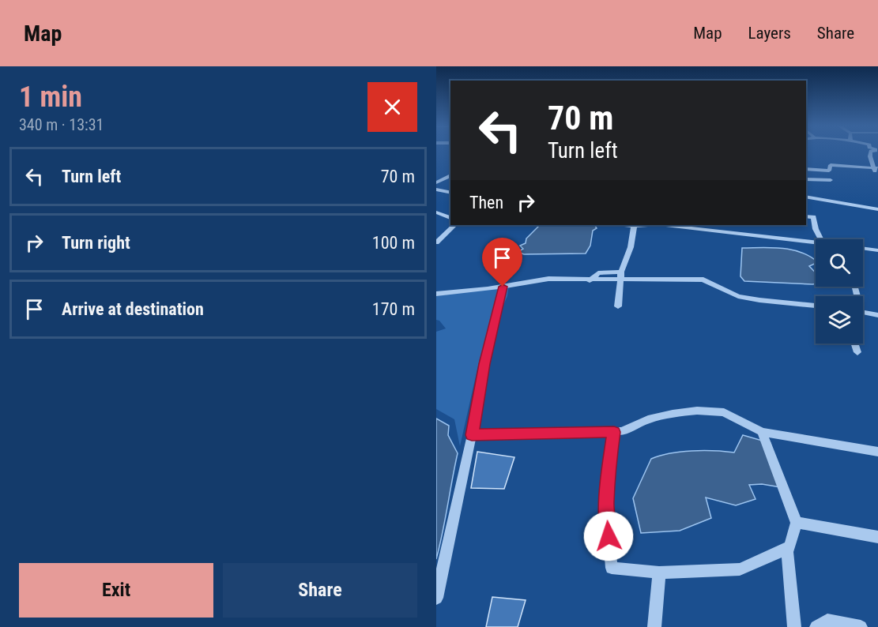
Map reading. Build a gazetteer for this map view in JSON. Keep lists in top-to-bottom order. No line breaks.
{"page":{"header":"Map","nav":["Map","Layers","Share"],"heading":["1 min","340 m · 13:31"],"turn":["70 m","Turn left"],"list":[{"name":"Turn left","value":"70 m"},{"name":"Turn right","value":"100 m"},{"name":"Arrive at destination","value":"170 m"}],"then":"Then","buttons":["Exit","Share"]}}
